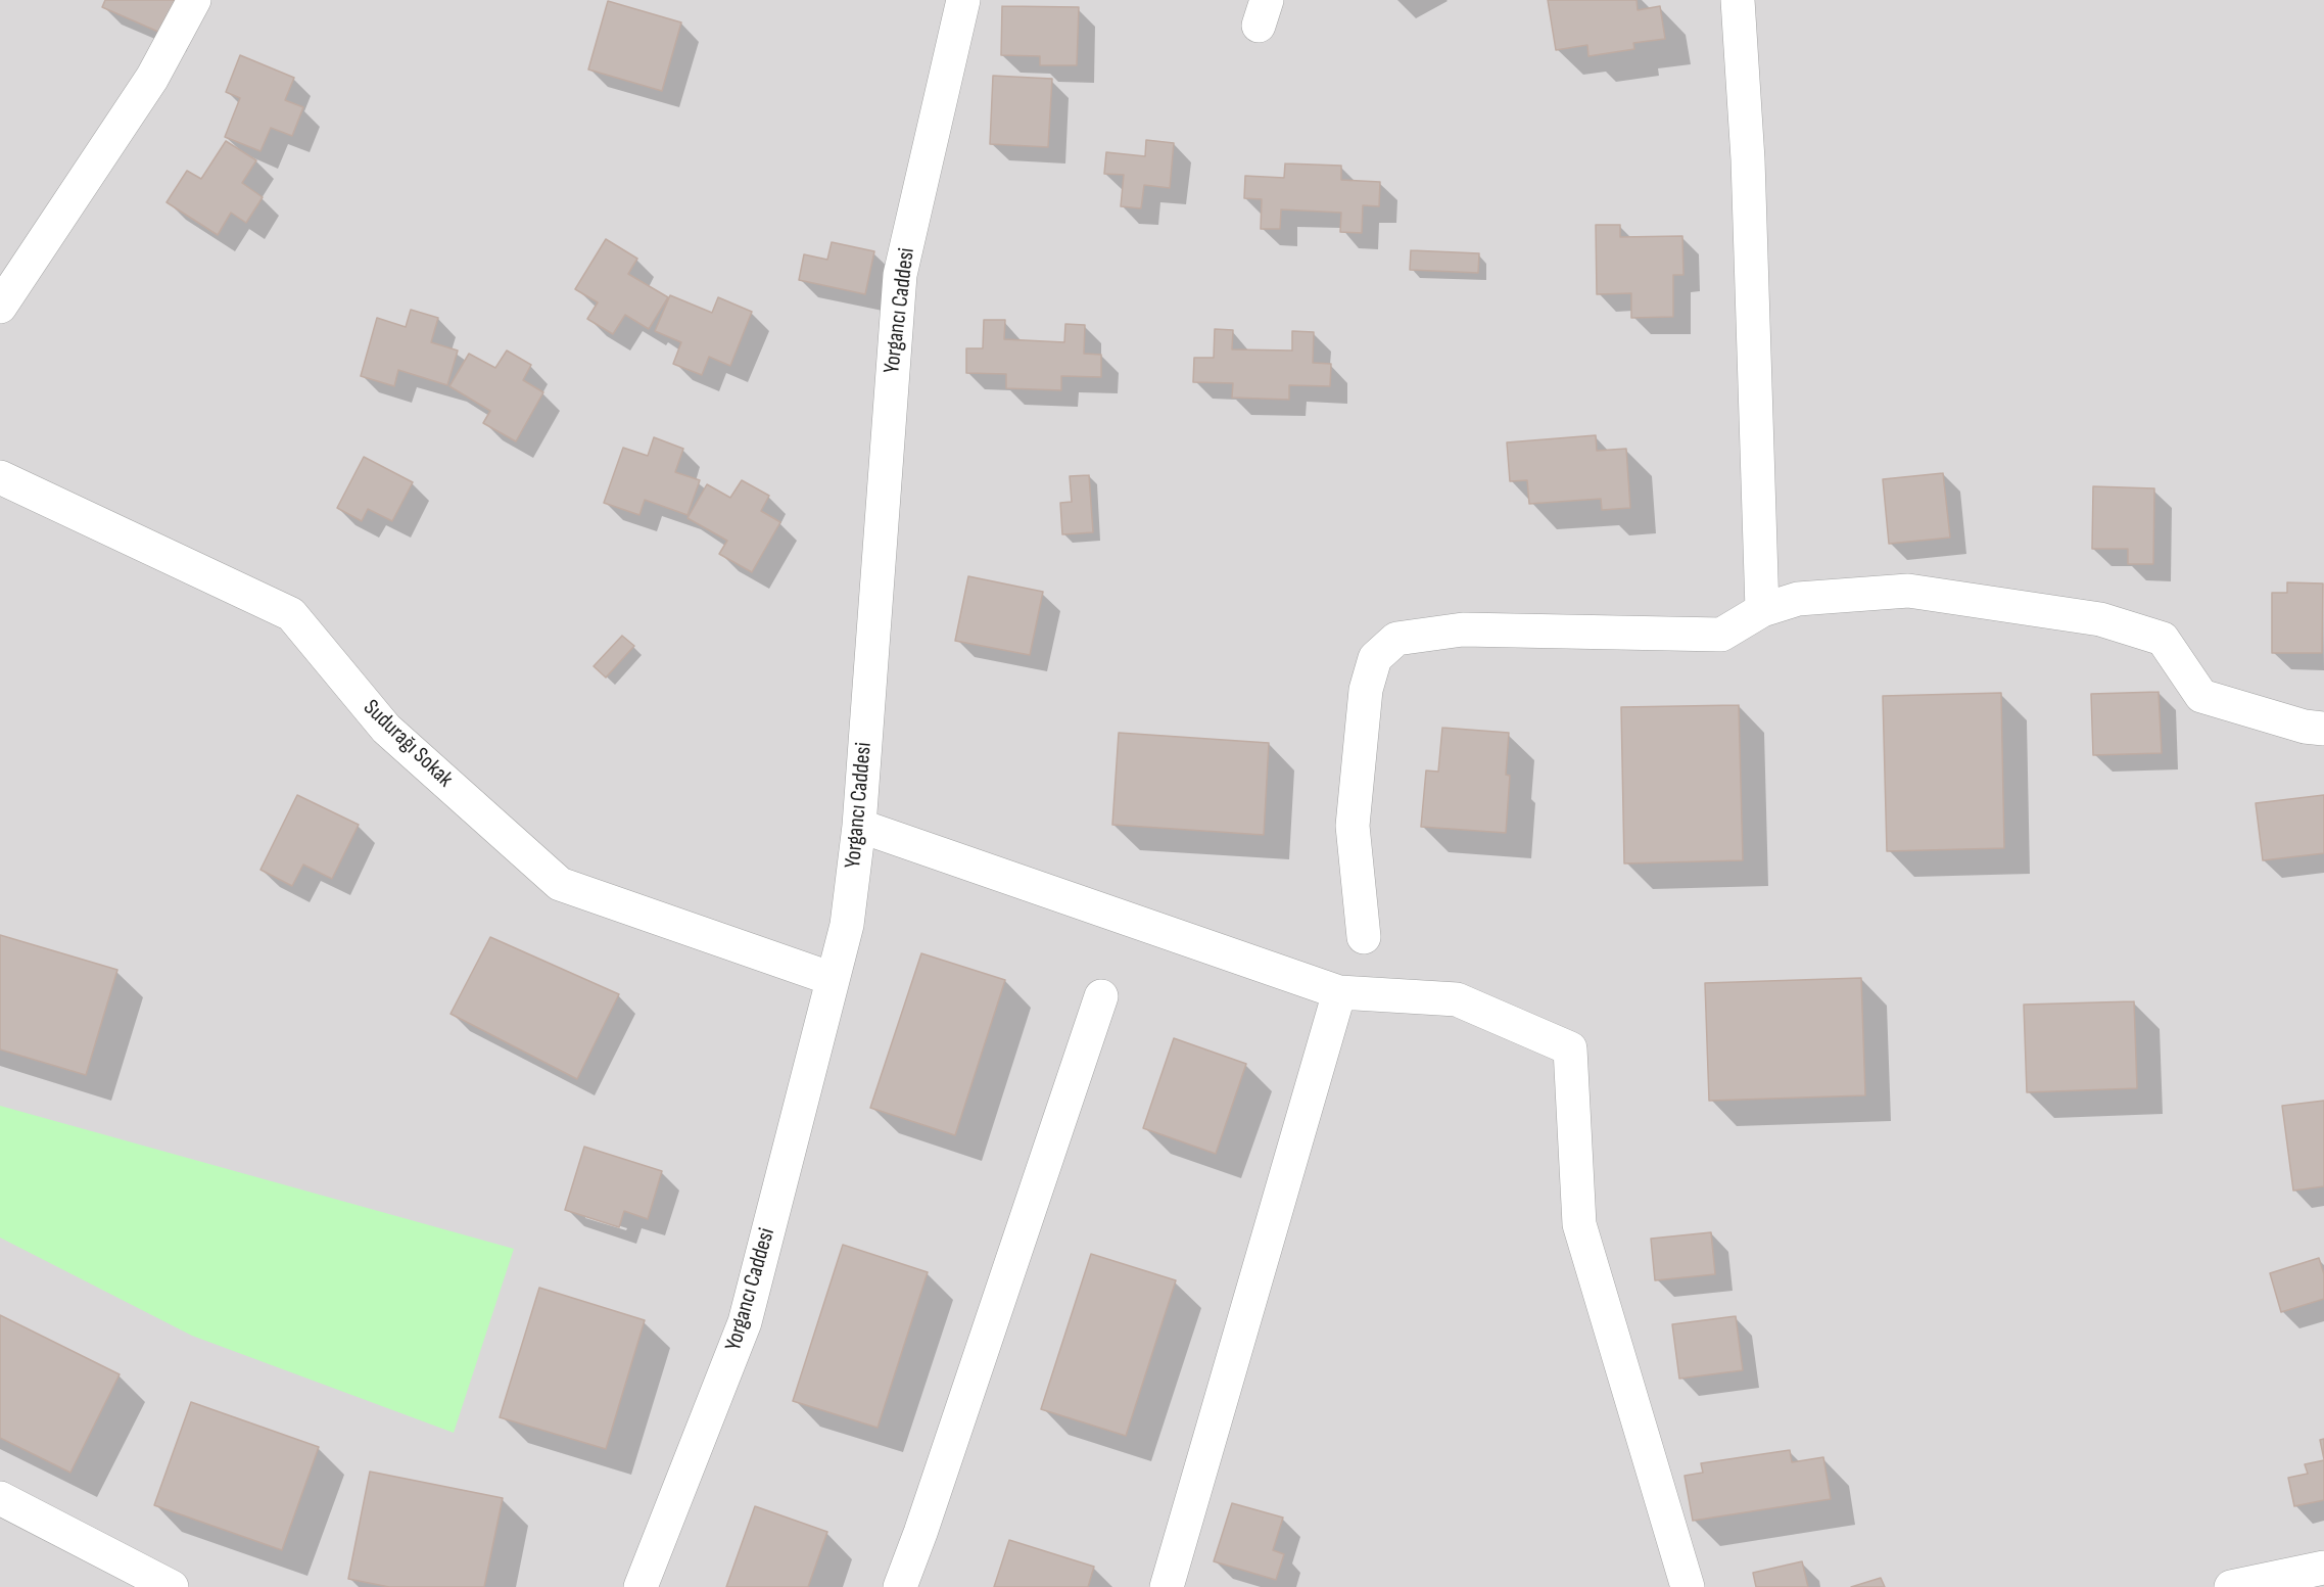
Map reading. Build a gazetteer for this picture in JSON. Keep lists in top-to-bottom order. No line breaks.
{"streets":{"street":["Yorgancı Caddesi","Sudurağı Sokak"]},"crossings":[["Yorgancı Caddesi","Sudurağı Sokak"]]}
